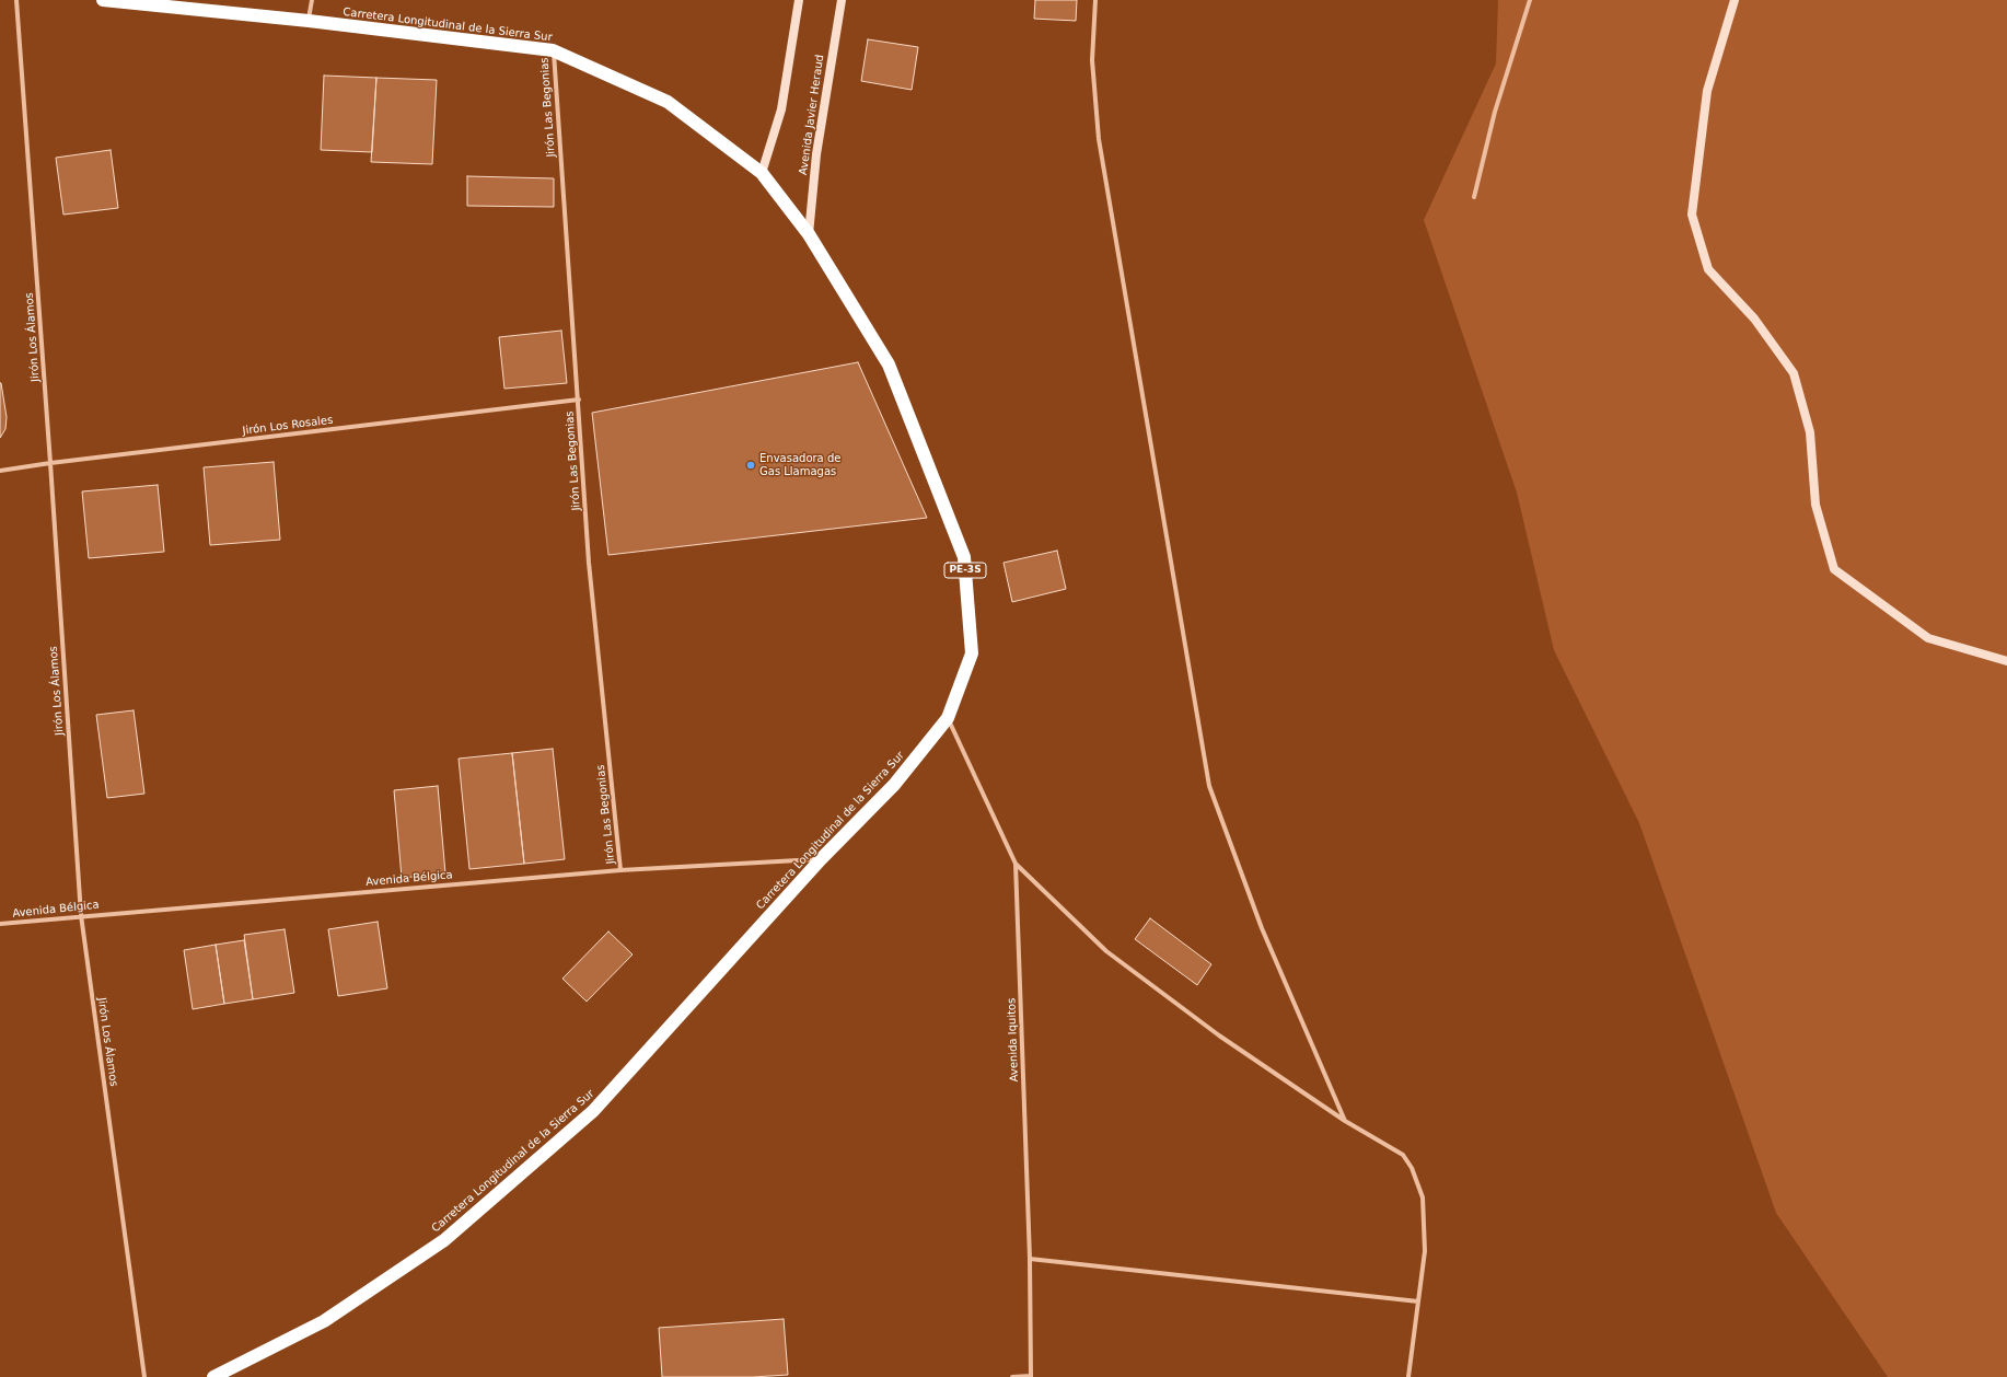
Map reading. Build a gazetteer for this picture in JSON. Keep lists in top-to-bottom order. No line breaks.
{"streets":{"highway":["Carretera Longitudinal de la Sierra Sur","PE-3S"],"main road":["Avenida Javier Heraud"],"street":["Jirón Las Begonias","Jirón Los Álamos","Jirón Los Rosales","Avenida Bélgica","Avenida Iquitos"]},"crossings":[["Carretera Longitudinal de la Sierra Sur","Jirón Las Begonias"],["Carretera Longitudinal de la Sierra Sur","Avenida Javier Heraud"],["Carretera Longitudinal de la Sierra Sur","Avenida Bélgica"],["Carretera Longitudinal de la Sierra Sur","Avenida Iquitos"],["Jirón Las Begonias","Jirón Los Rosales"],["Jirón Las Begonias","Avenida Bélgica"],["Jirón Los Álamos","Jirón Los Rosales"],["Jirón Los Álamos","Avenida Bélgica"]],"places":["Envasadora de Gas Llamagas"]}
